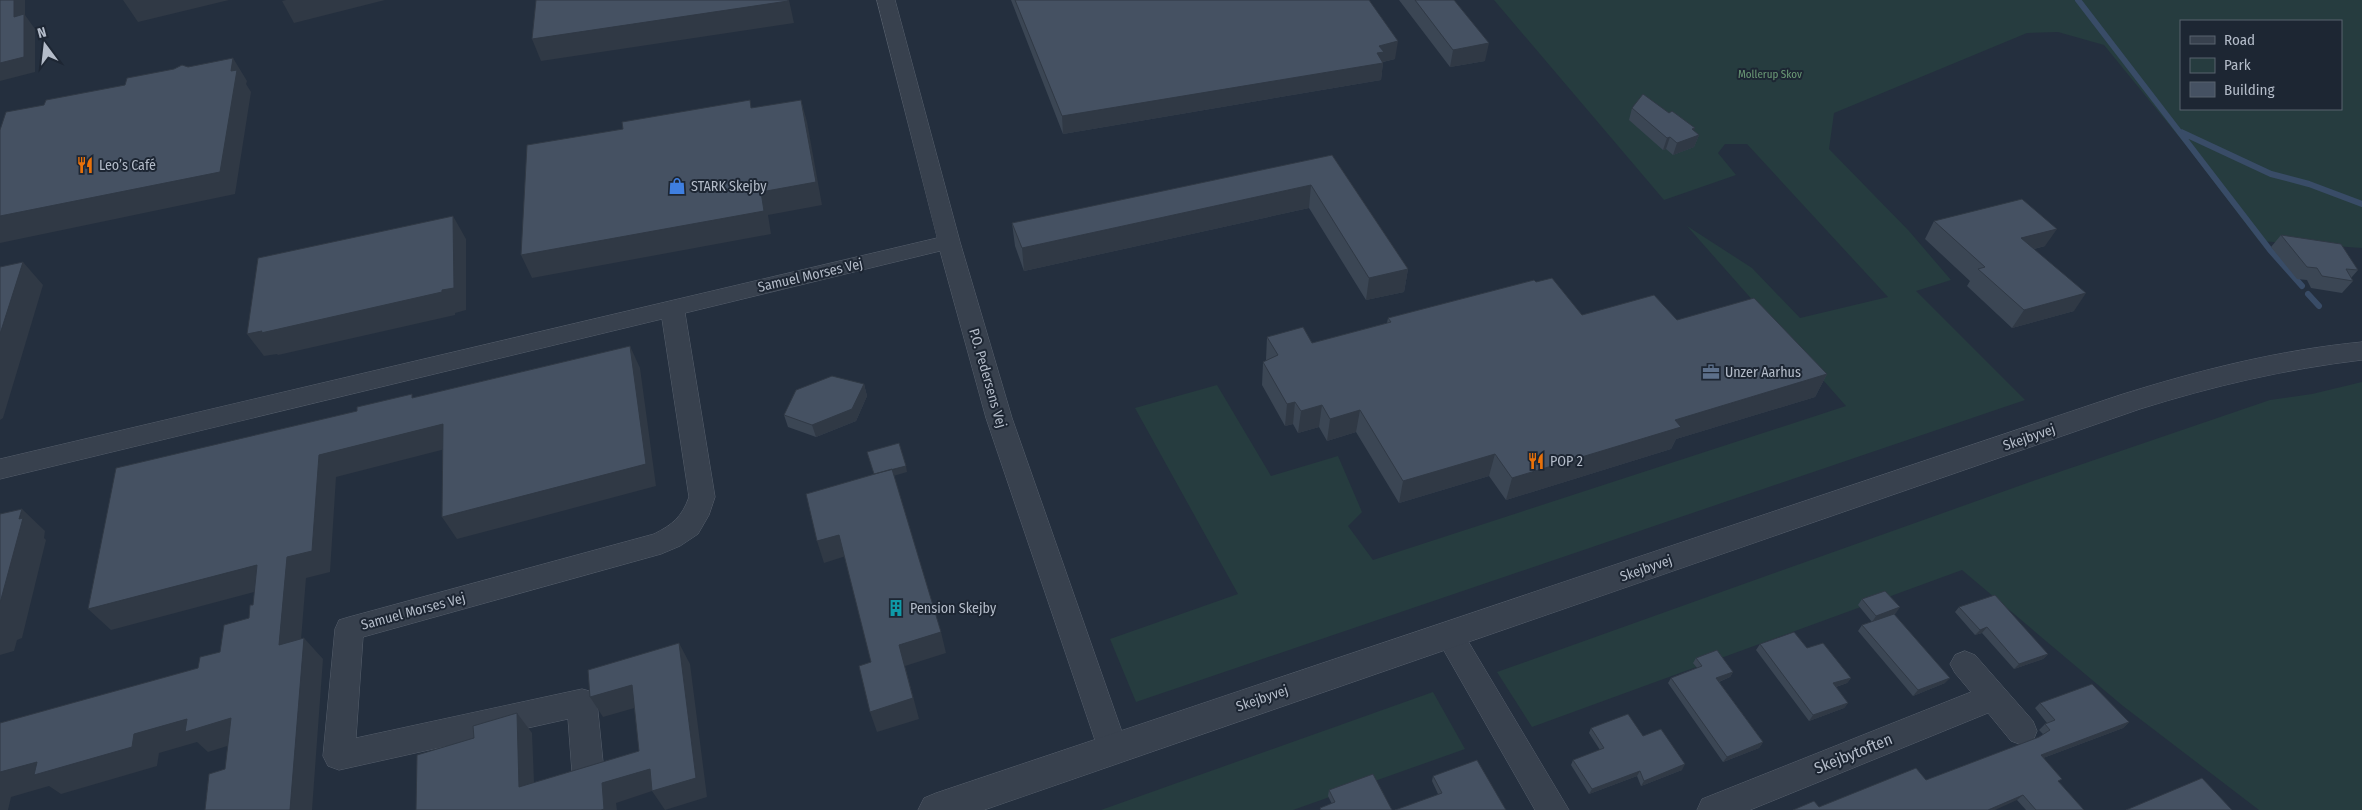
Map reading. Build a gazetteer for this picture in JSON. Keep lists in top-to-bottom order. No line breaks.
{"streets":{"street":["Samuel Morses Vej","P.O. Pedersens Vej","Skejbyvej","Skejbytoften"]},"crossings":[["Samuel Morses Vej","P.O. Pedersens Vej"],["P.O. Pedersens Vej","Skejbyvej"]],"parks":["Mollerup Skov"],"places":{"restaurant":["Leo’s Café","POP 2"],"shop":["STARK Skejby"],"office":["Unzer Aarhus"],"building":["Pension Skejby"]},"legend":["Road","Park","Building"],"north":"top"}
